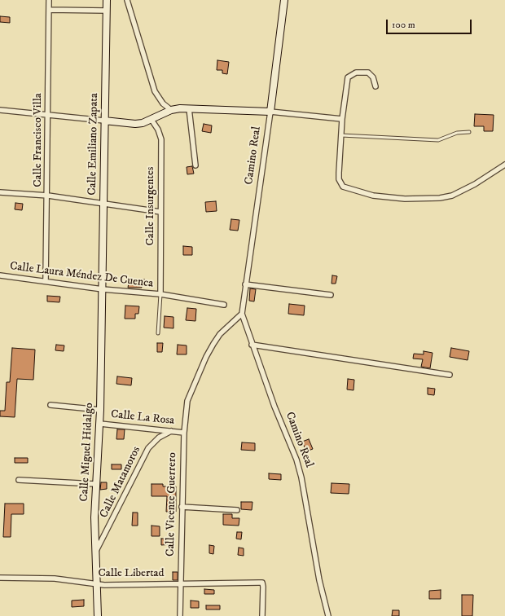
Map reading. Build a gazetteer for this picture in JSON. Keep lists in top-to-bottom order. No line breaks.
{"streets":{"street":["Calle Francisco Villa","Calle Emiliano Zapata","Camino Real","Calle Insurgentes","Calle Laura Méndez De Cuenca","Calle La Rosa","Calle Miguel Hidalgo","Calle Matamoros","Calle Vicente Guerrero","Calle Libertad"]},"crossings":[["Calle Francisco Villa","Calle Laura Méndez De Cuenca"],["Calle Emiliano Zapata","Calle Laura Méndez De Cuenca"],["Calle Emiliano Zapata","Calle Miguel Hidalgo"],["Calle Insurgentes","Calle Laura Méndez De Cuenca"],["Calle Laura Méndez De Cuenca","Calle Miguel Hidalgo"],["Calle La Rosa","Calle Miguel Hidalgo"],["Calle La Rosa","Calle Matamoros"],["Calle La Rosa","Calle Vicente Guerrero"],["Calle Miguel Hidalgo","Calle Matamoros"],["Calle Miguel Hidalgo","Calle Libertad"],["Calle Vicente Guerrero","Calle Libertad"]],"scale_bar":"100 m"}
